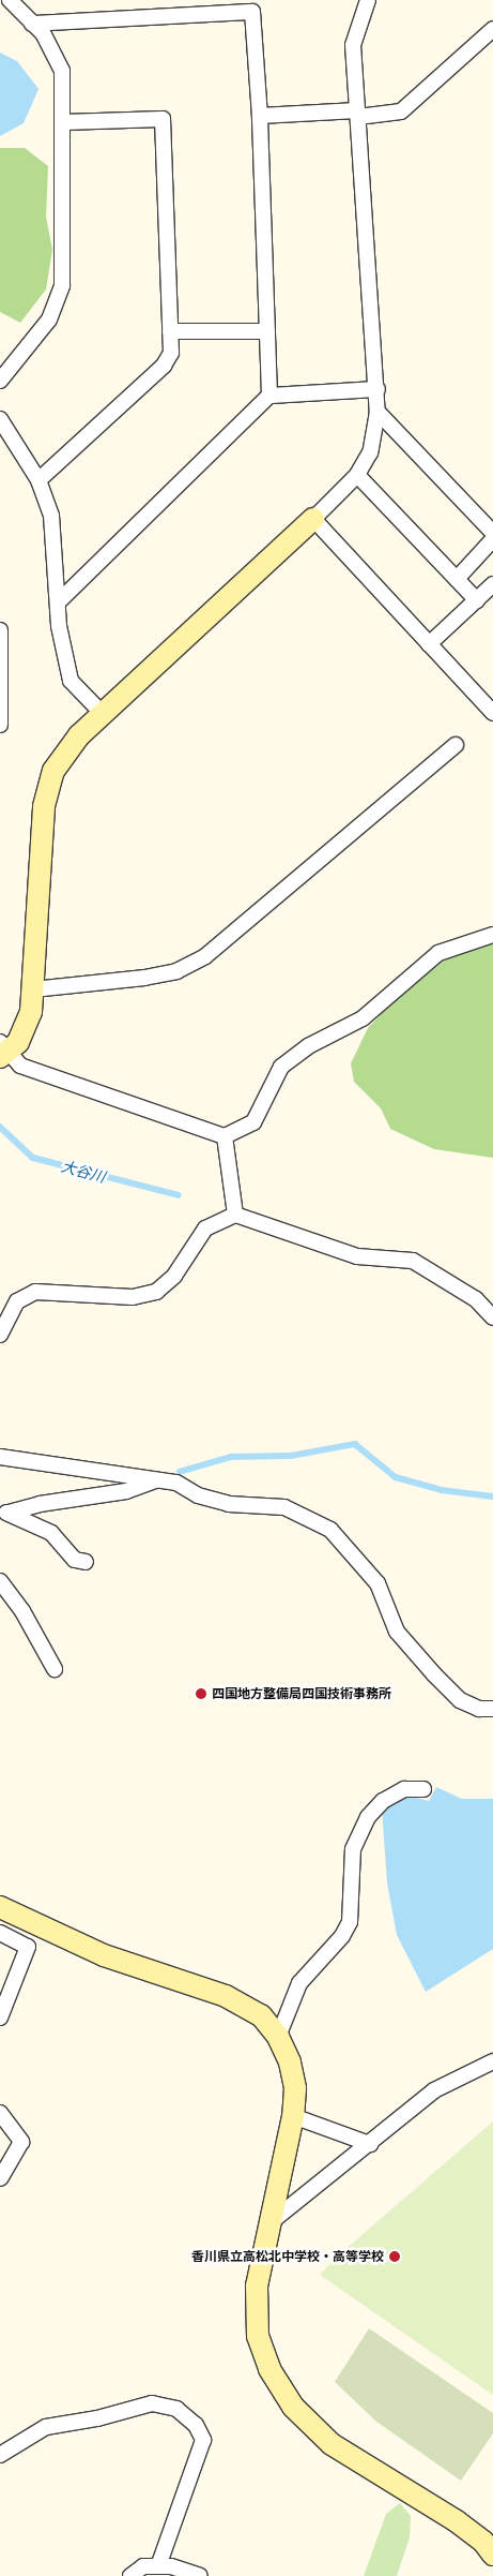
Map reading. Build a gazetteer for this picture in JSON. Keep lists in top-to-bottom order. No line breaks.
{"water":["大谷川"],"places":["四国地方整備局四国技術事務所","香川県立高松北中学校・高等学校"]}
